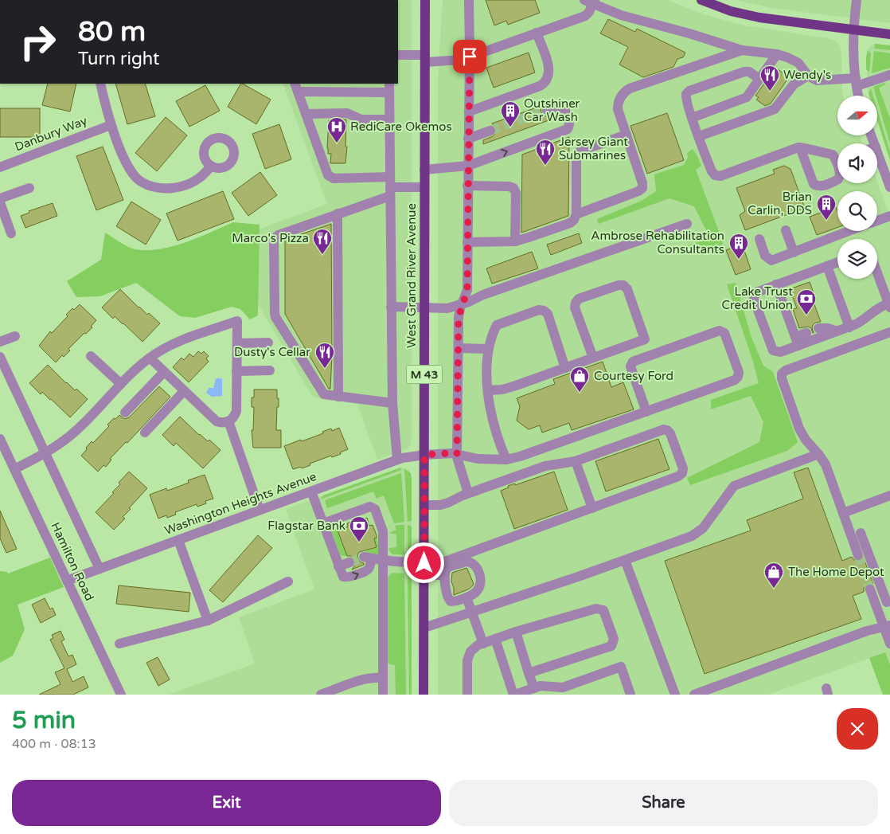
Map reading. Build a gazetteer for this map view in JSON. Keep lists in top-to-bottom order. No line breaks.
{"streets":{"main road":["West Grand River Avenue","M 43"],"street":["Danbury Way","Washington Heights Avenue","Hamilton Road"]},"crossings":[["West Grand River Avenue","Washington Heights Avenue"],["Washington Heights Avenue","Hamilton Road"]],"places":{"restaurant":["Wendy's","Jersey Giant Submarines","Marco's Pizza","Dusty's Cellar"],"building":["Outshiner Car Wash","Brian Carlin, DDS","Ambrose Rehabilitation Consultants"],"hospital":["RediCare Okemos"],"bank":["Lake Trust Credit Union","Flagstar Bank"],"shop":["Courtesy Ford","The Home Depot"]},"north":"right","page":{"turn":["80 m","Turn right"],"heading":["5 min","400 m · 08:13"],"buttons":["Exit","Share"]}}
